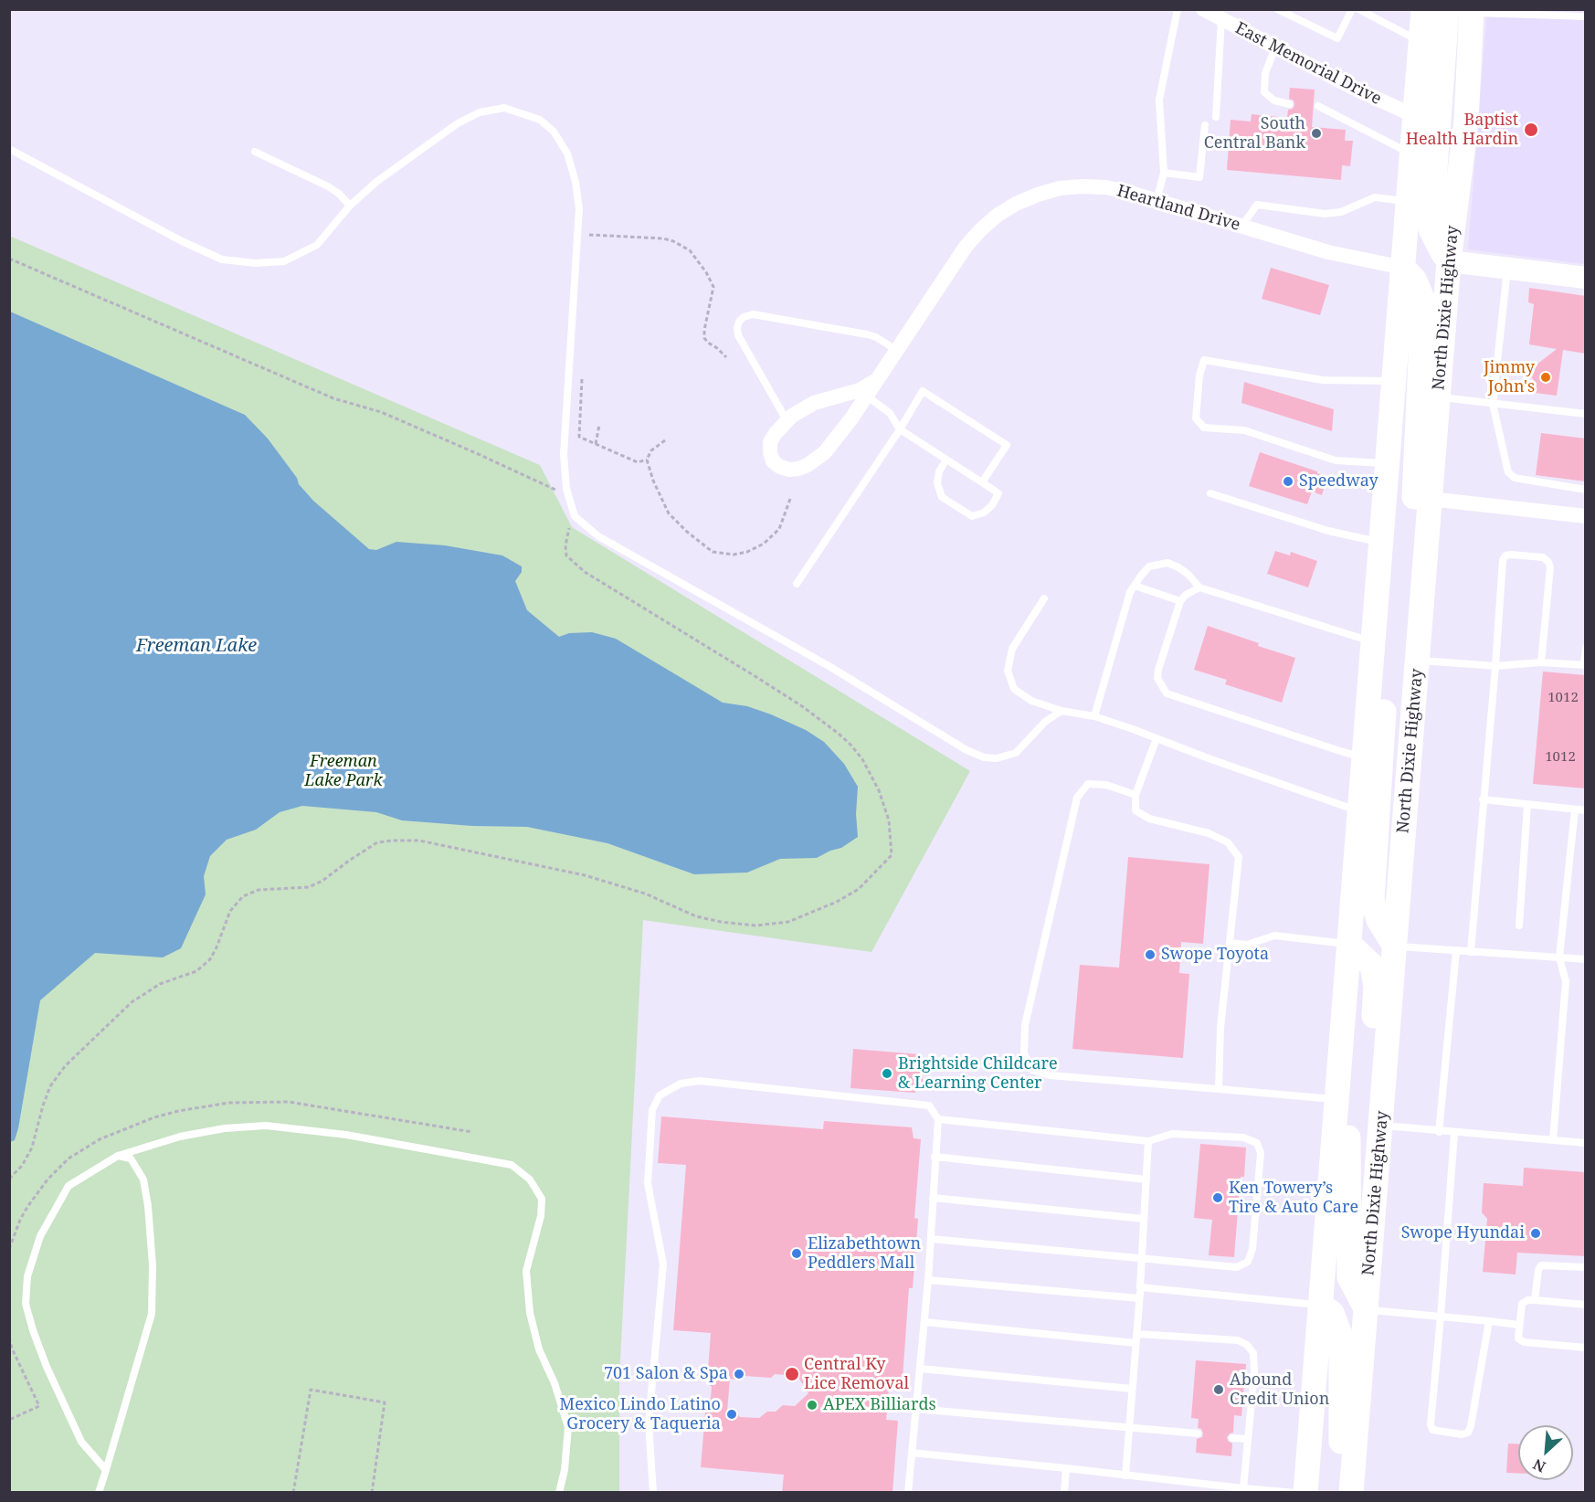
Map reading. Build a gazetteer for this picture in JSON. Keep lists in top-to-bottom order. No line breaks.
{"streets":{"main road":["North Dixie Highway"],"street":["East Memorial Drive","Heartland Drive"]},"water":["Freeman Lake"],"parks":["Freeman Lake Park"],"places":["Baptist Health Hardin","South Central Bank","Jimmy John's","Speedway","Swope Toyota","Brightside Childcare & Learning Center","Ken Towery’s Tire & Auto Care","Swope Hyundai","Elizabethtown Peddlers Mall","701 Salon & Spa","Central Ky Lice Removal","Abound Credit Union","APEX Billiards","Mexico Lindo Latino Grocery & Taqueria"],"house_numbers":["1012","1012"],"north":"bottom left"}
